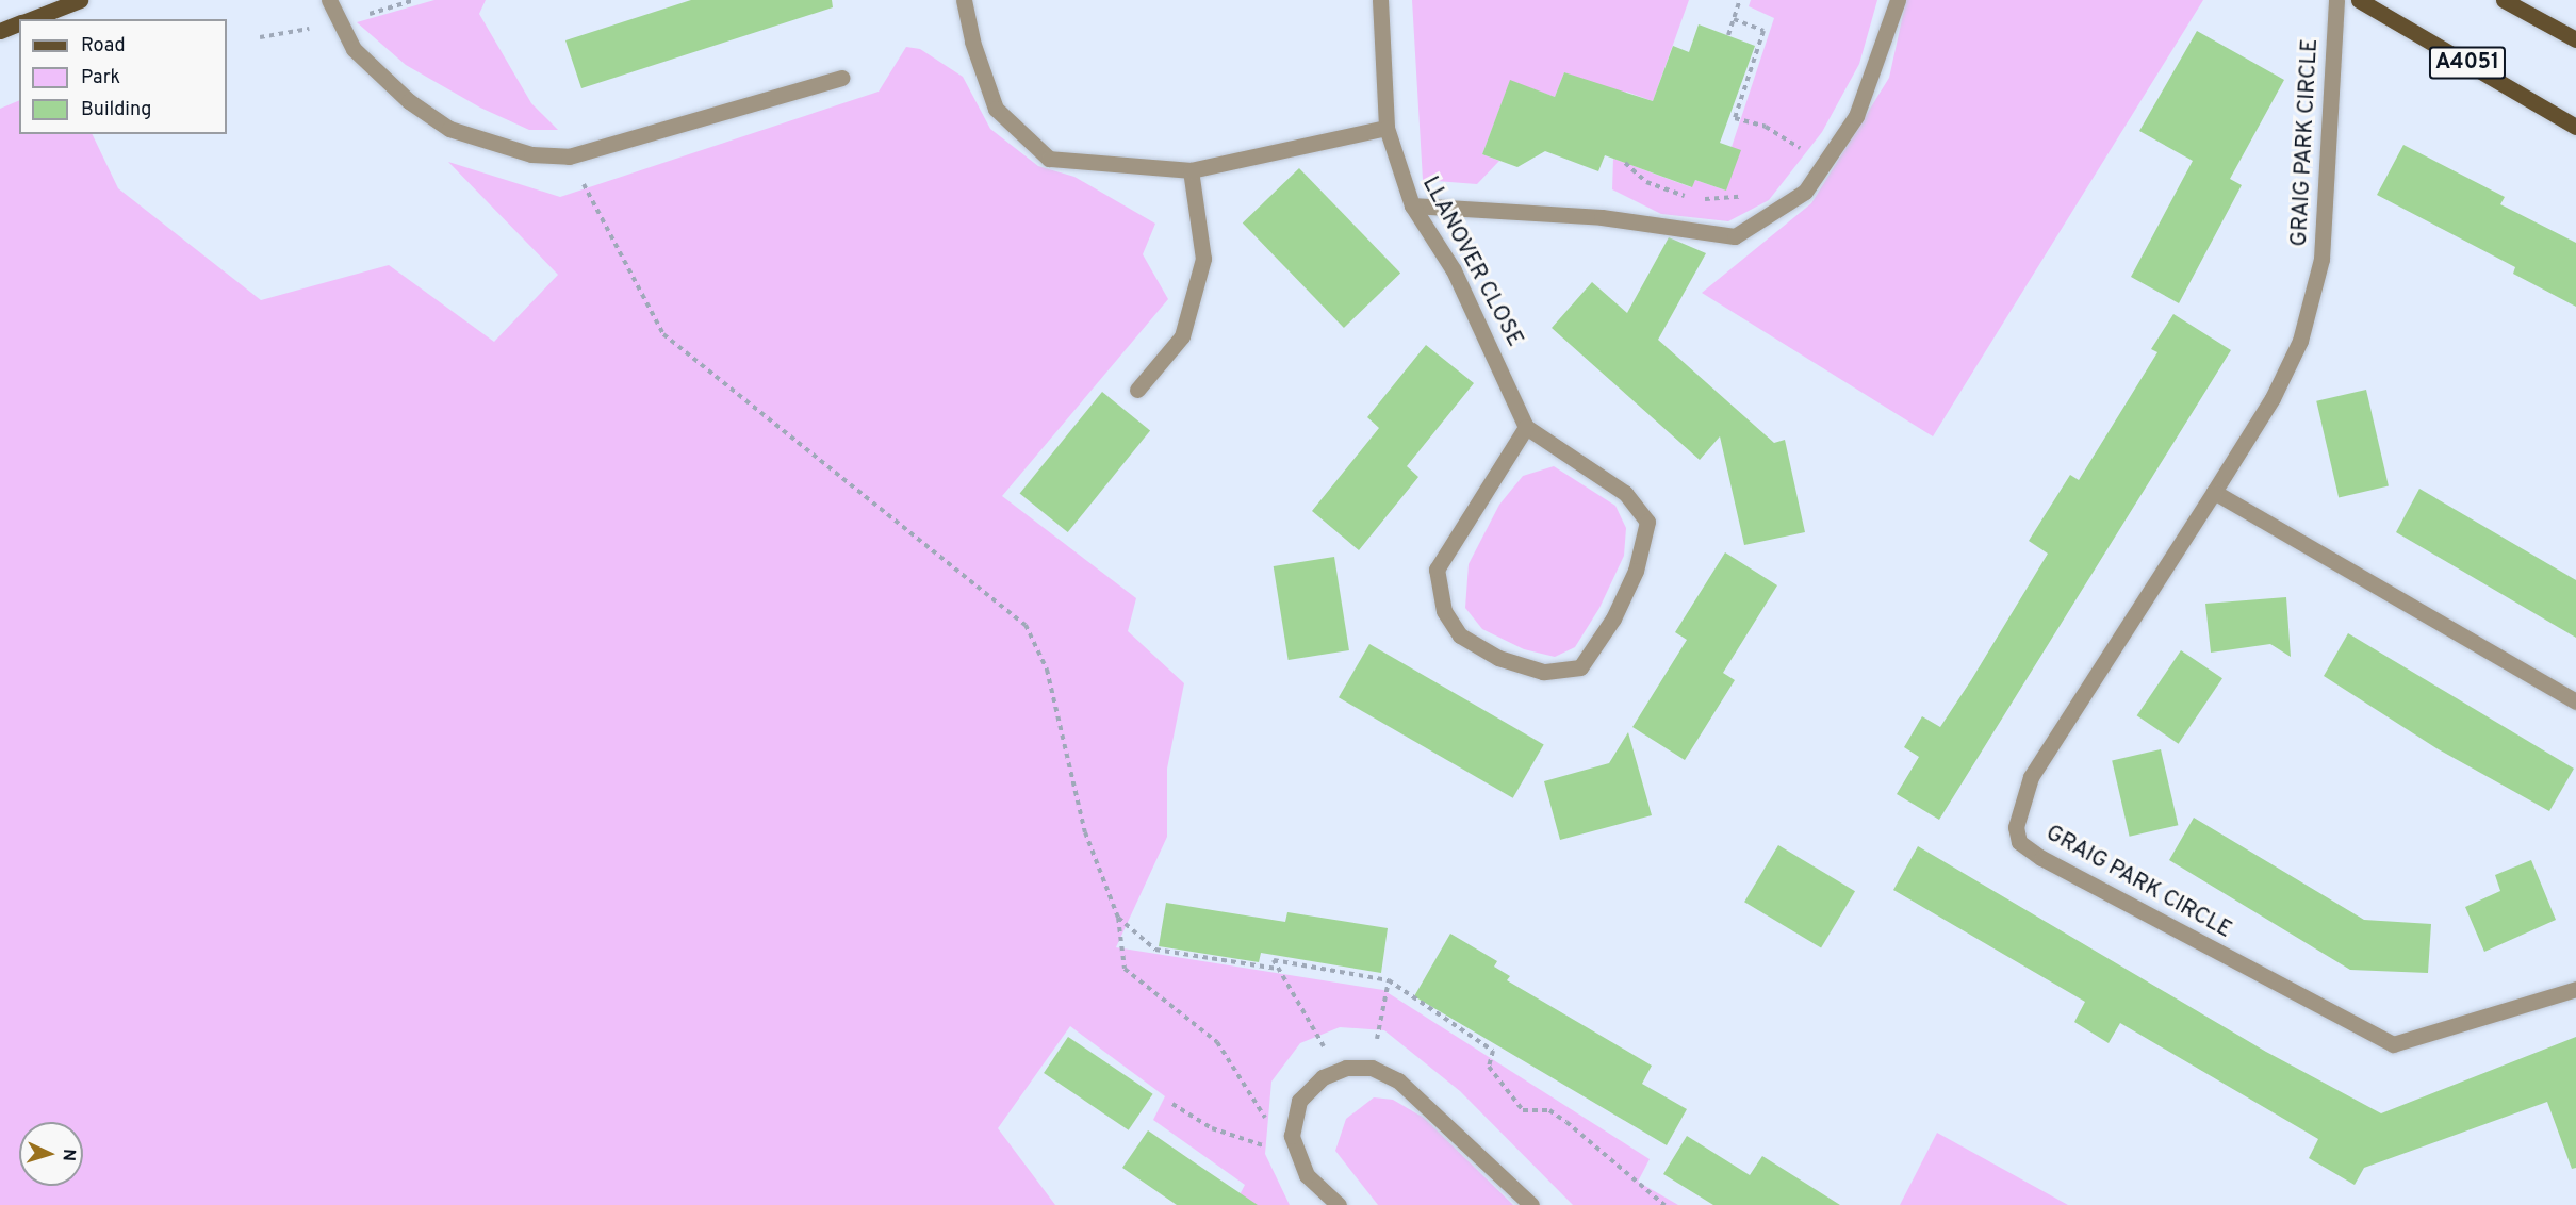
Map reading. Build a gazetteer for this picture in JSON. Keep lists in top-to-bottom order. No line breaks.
{"streets":{"main road":["A4051"],"street":["GRAIG PARK CIRCLE","LLANOVER CLOSE"]},"legend":["Road","Park","Building"],"north":"right"}
